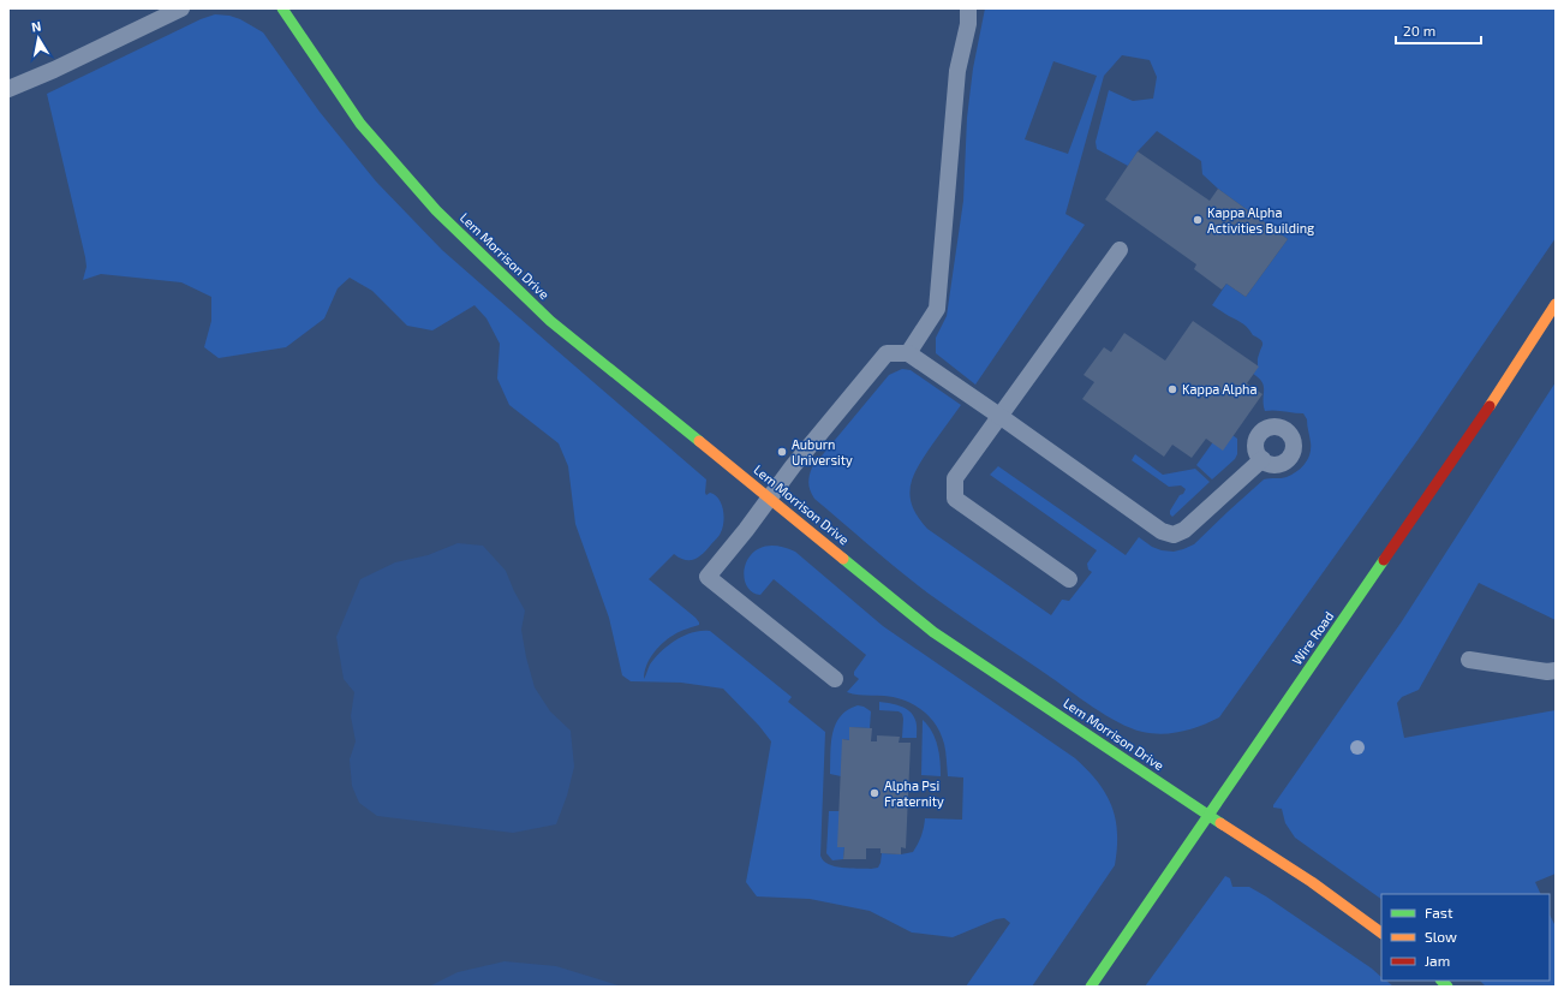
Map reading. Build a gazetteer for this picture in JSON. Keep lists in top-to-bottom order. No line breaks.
{"streets":{"street":["Lem Morrison Drive","Wire Road"]},"crossings":[["Lem Morrison Drive","Wire Road"]],"places":["Kappa Alpha Activities Building","Kappa Alpha","Auburn University","Alpha Psi Fraternity"],"legend":["Fast","Slow","Jam"],"scale_bar":"20 m","north":"top"}
